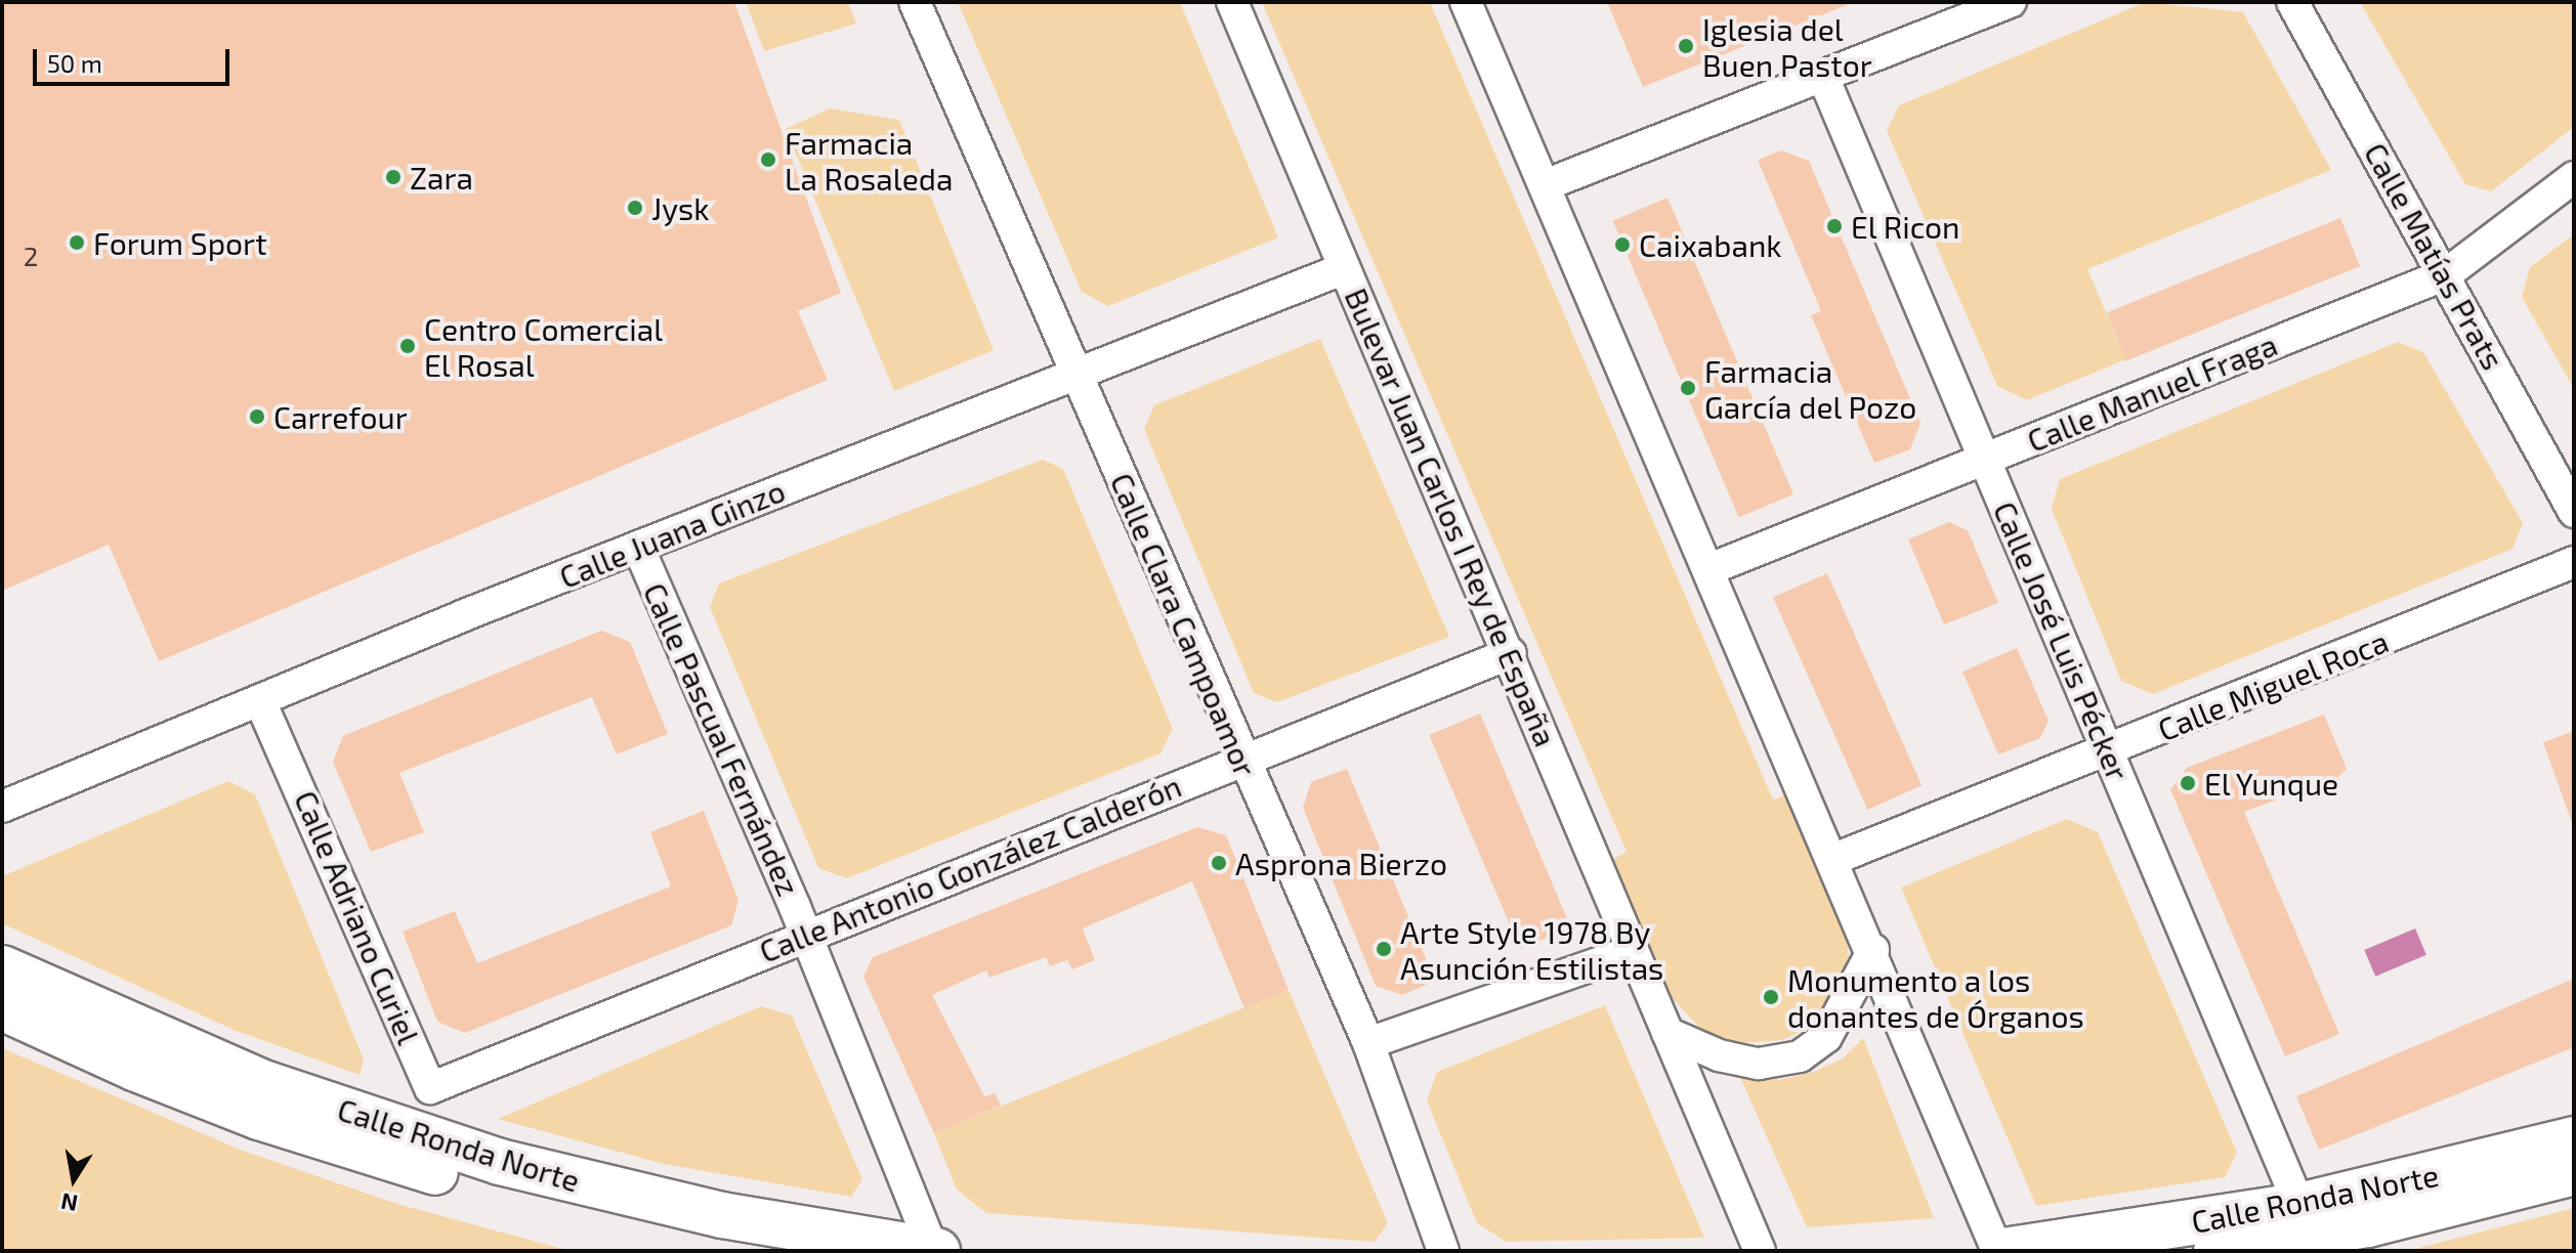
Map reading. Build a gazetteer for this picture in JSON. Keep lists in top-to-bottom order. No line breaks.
{"streets":{"street":["Calle Matías Prats","Calle Manuel Fraga","Bulevar Juan Carlos I Rey de España","Calle Juana Ginzo","Calle Clara Campoamor","Calle José Luis Pécker","Calle Miguel Roca","Calle Pascual Fernández","Calle Antonio González Calderón","Calle Adriano Curiel","Calle Ronda Norte"]},"crossings":[["Calle Matías Prats","Calle Manuel Fraga"],["Calle Manuel Fraga","Calle José Luis Pécker"],["Bulevar Juan Carlos I Rey de España","Calle Juana Ginzo"],["Bulevar Juan Carlos I Rey de España","Calle Antonio González Calderón"],["Calle Juana Ginzo","Calle Clara Campoamor"],["Calle Juana Ginzo","Calle Pascual Fernández"],["Calle Juana Ginzo","Calle Adriano Curiel"],["Calle Clara Campoamor","Calle Antonio González Calderón"],["Calle José Luis Pécker","Calle Miguel Roca"],["Calle José Luis Pécker","Calle Ronda Norte"],["Calle Pascual Fernández","Calle Antonio González Calderón"],["Calle Pascual Fernández","Calle Ronda Norte"],["Calle Antonio González Calderón","Calle Adriano Curiel"]],"places":["Iglesia del Buen Pastor","Farmacia La Rosaleda","Zara","Jysk","El Ricon","Forum Sport","Caixabank","Centro Comercial El Rosal","Farmacia García del Pozo","Carrefour","El Yunque","Asprona Bierzo","Arte Style 1978 By Asunción Estilistas","Monumento a los donantes de Órganos"],"house_numbers":["2"],"scale_bar":"50 m","north":"bottom"}
